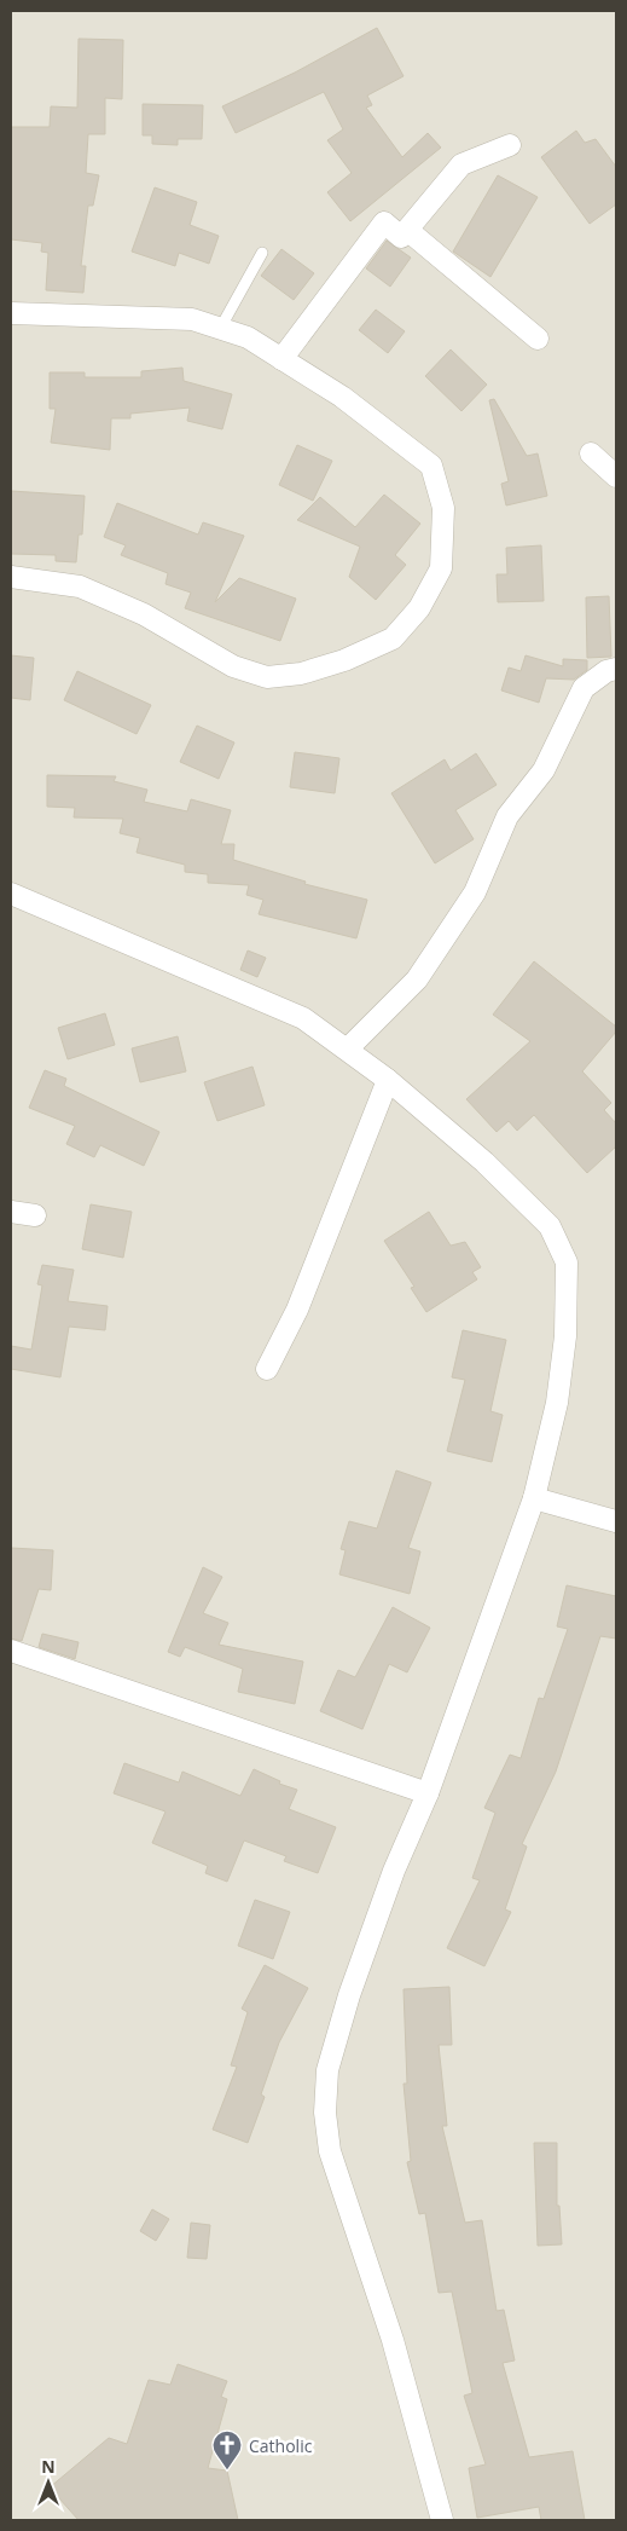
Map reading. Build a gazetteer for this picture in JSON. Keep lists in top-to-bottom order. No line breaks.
{"places":{"church":["Catholic"]},"north":"top"}
